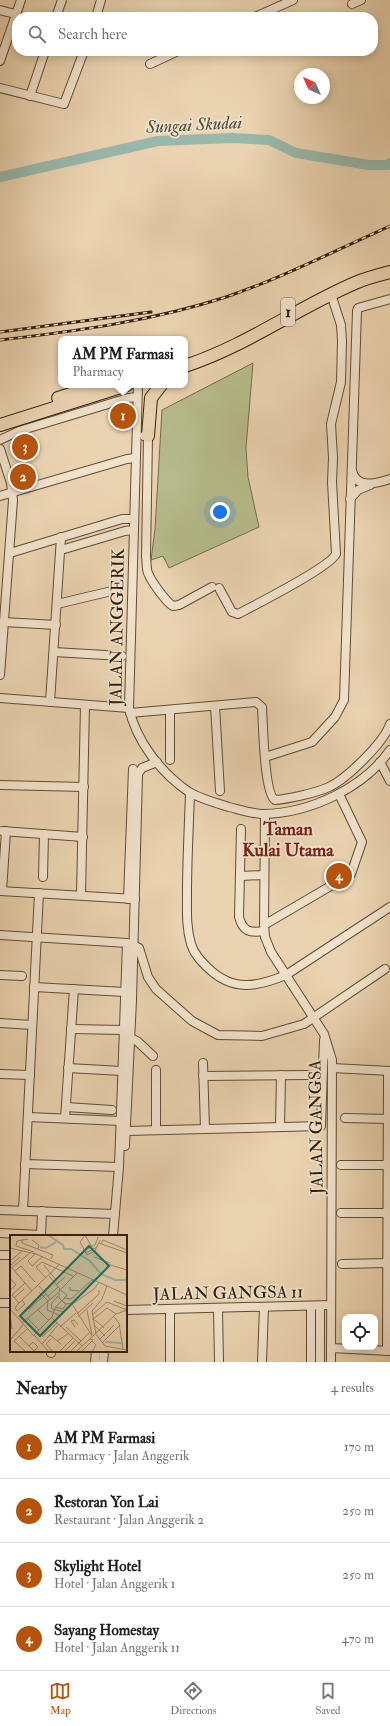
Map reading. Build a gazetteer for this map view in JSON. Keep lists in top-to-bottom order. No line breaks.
{"streets":{"highway":["1"],"street":["JALAN ANGGERIK","JALAN GANGSA","JALAN GANGSA 11"]},"crossings":[["JALAN ANGGERIK","JALAN GANGSA"],["JALAN GANGSA","JALAN GANGSA 11"]],"districts":["Taman Kulai Utama"],"water":["Sungai Skudai"],"north":"top left","page":{"search":"Search here","popup":["AM PM Farmasi","Pharmacy"],"pins":["1","3","2","4"],"heading":["Nearby","4 results"],"list":[{"mark":"1","name":"AM PM Farmasi","note":"Pharmacy · Jalan Anggerik","value":"170 m"},{"mark":"2","name":"Restoran Yon Lai","note":"Restaurant · Jalan Anggerik 2","value":"250 m"},{"mark":"3","name":"Skylight Hotel","note":"Hotel · Jalan Anggerik 1","value":"250 m"},{"mark":"4","name":"Sayang Homestay","note":"Hotel · Jalan Anggerik 11","value":"470 m"}],"nav":["Map","Directions","Saved"]}}
